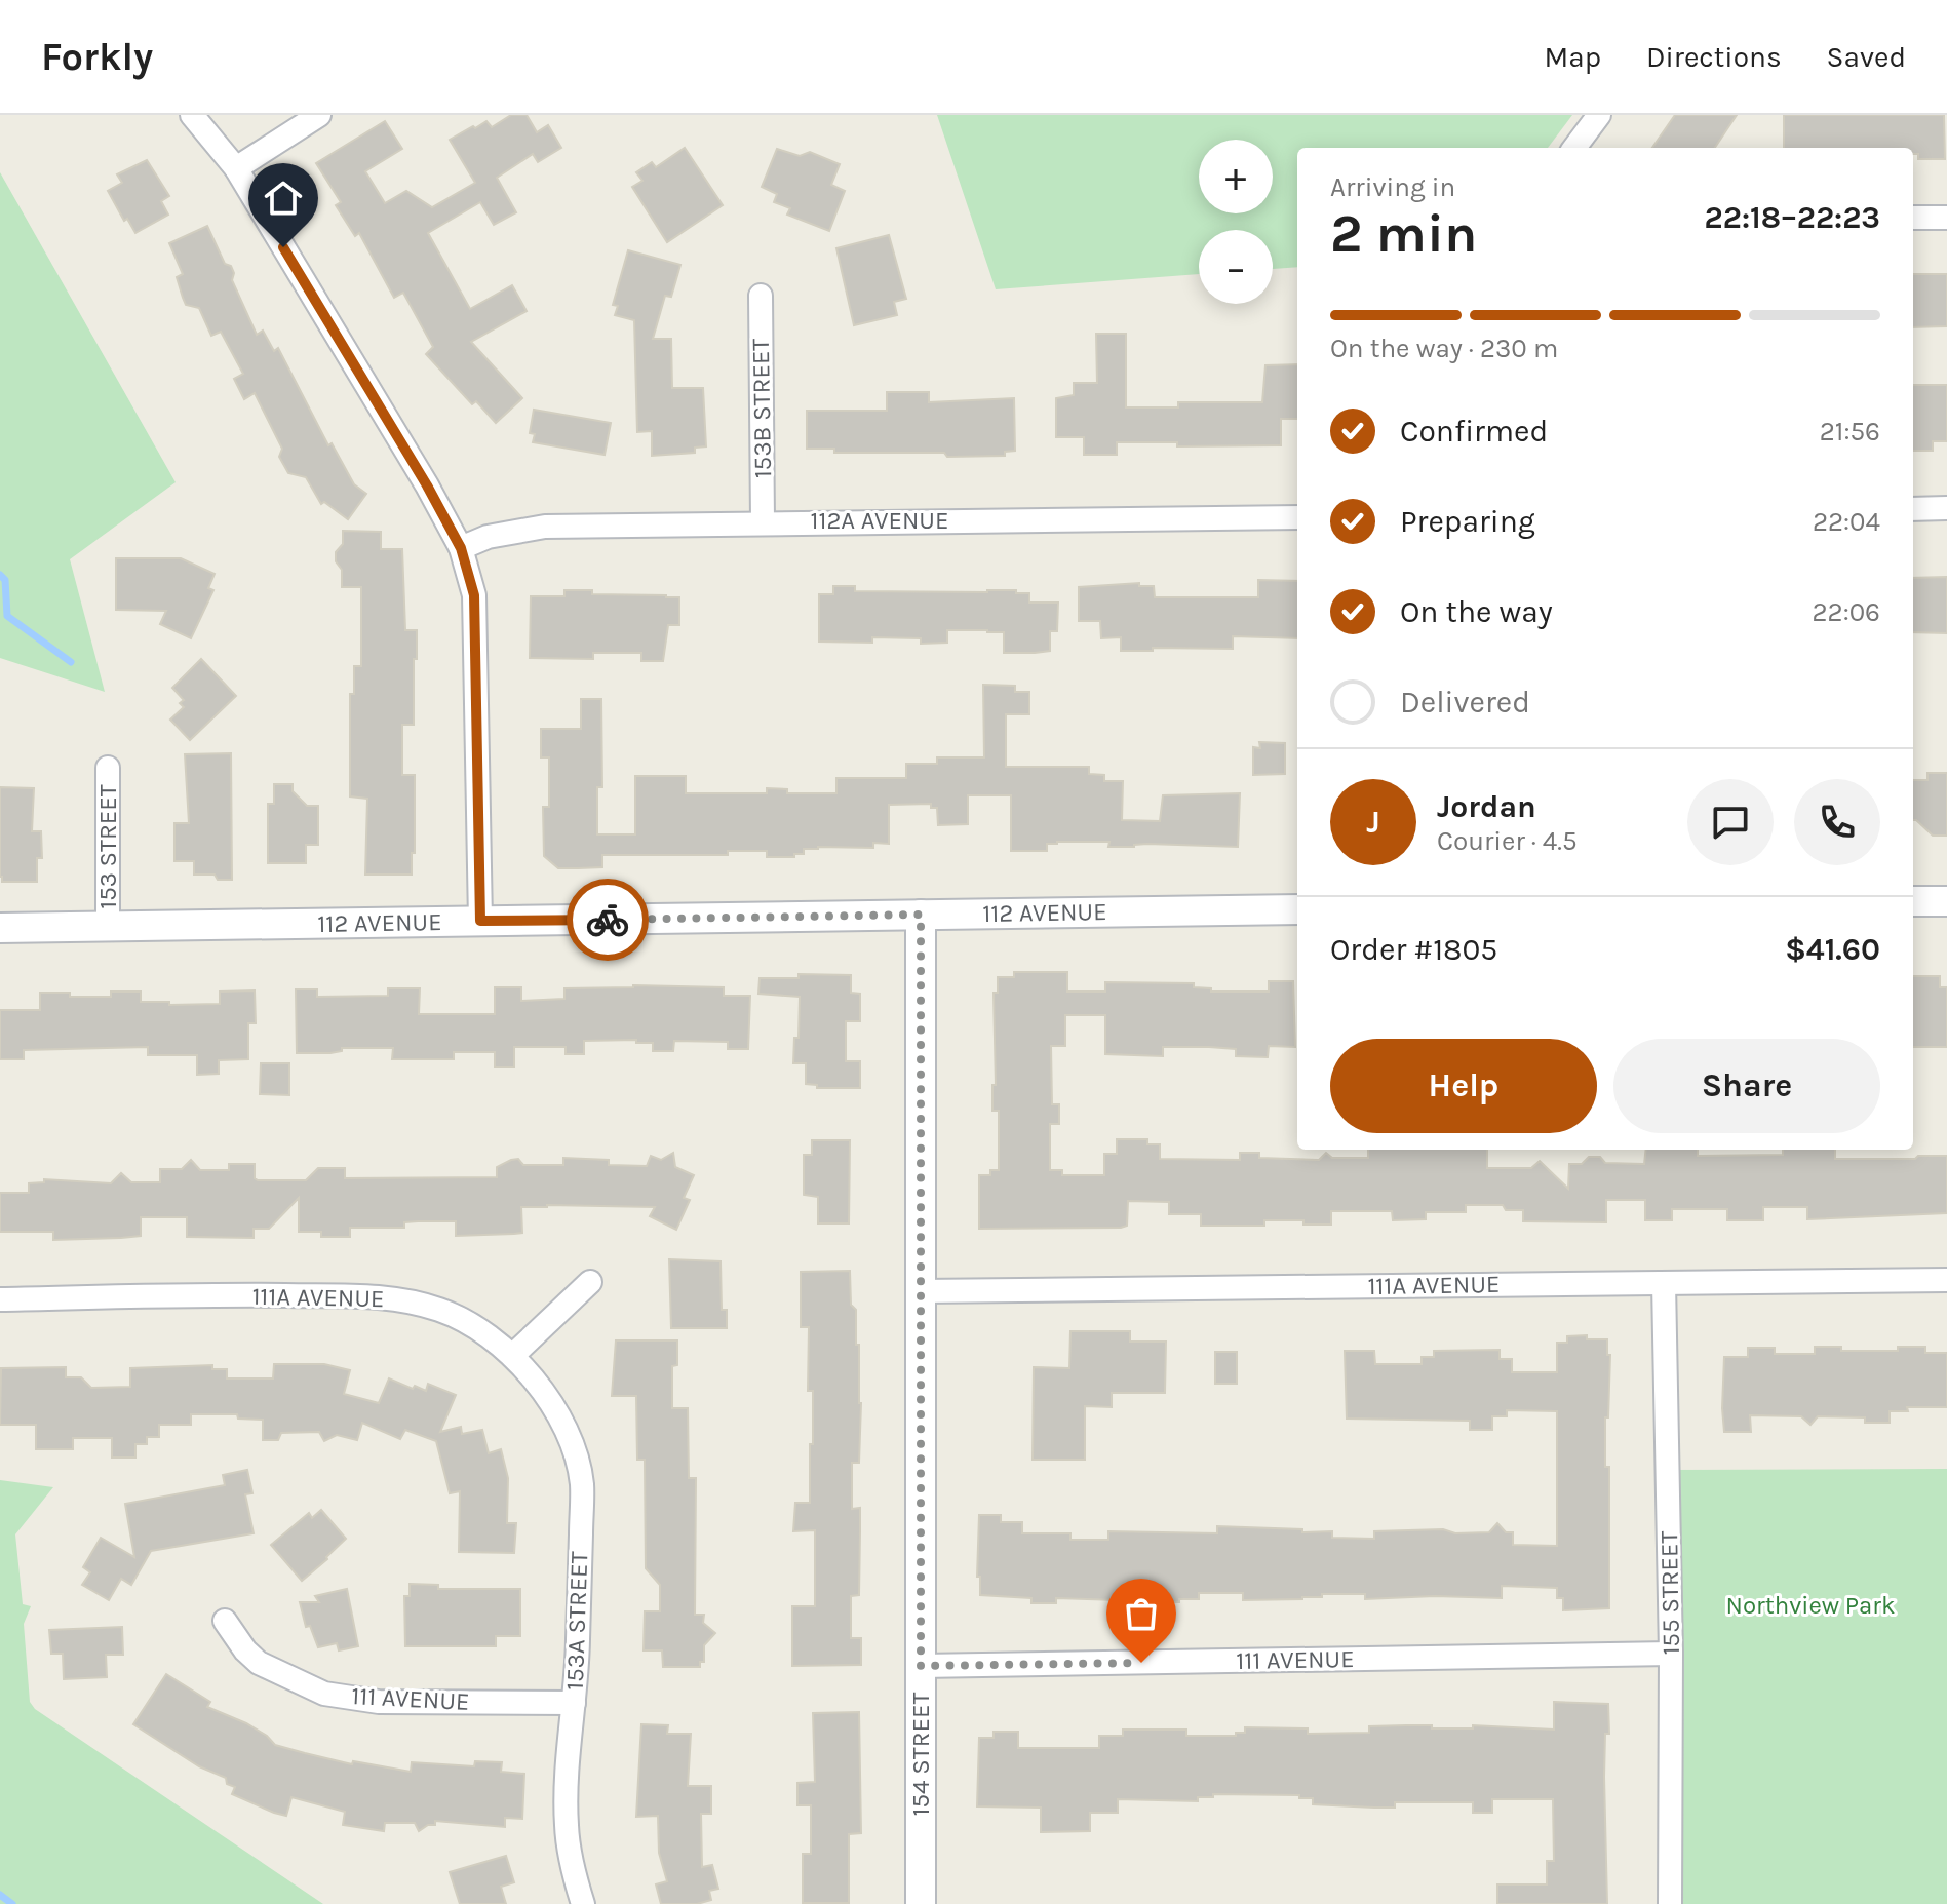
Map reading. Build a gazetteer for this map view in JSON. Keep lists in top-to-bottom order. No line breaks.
{"streets":{"street":["153B STREET","112A AVENUE","153 STREET","112 AVENUE","111A AVENUE","155 STREET","153A STREET","111 AVENUE","154 STREET"]},"crossings":[["153B STREET","112A AVENUE"],["153 STREET","112 AVENUE"],["112 AVENUE","154 STREET"],["111A AVENUE","155 STREET"],["111A AVENUE","153A STREET"],["111A AVENUE","154 STREET"],["155 STREET","111 AVENUE"],["153A STREET","111 AVENUE"],["111 AVENUE","154 STREET"]],"parks":["Northview Park"],"page":{"header":"Forkly","nav":["Map","Directions","Saved"],"map_buttons":["+","−"],"heading":["2 min","Arriving in","22:18–22:23"],"panel":["Jordan","Courier · 4.5","Order #1805","$41.60"],"bar":"On the way · 230 m","list":[["Confirmed","21:56"],["Preparing","22:04"],["On the way","22:06"],"Delivered"],"round":"J","buttons":["Help","Share"]}}
